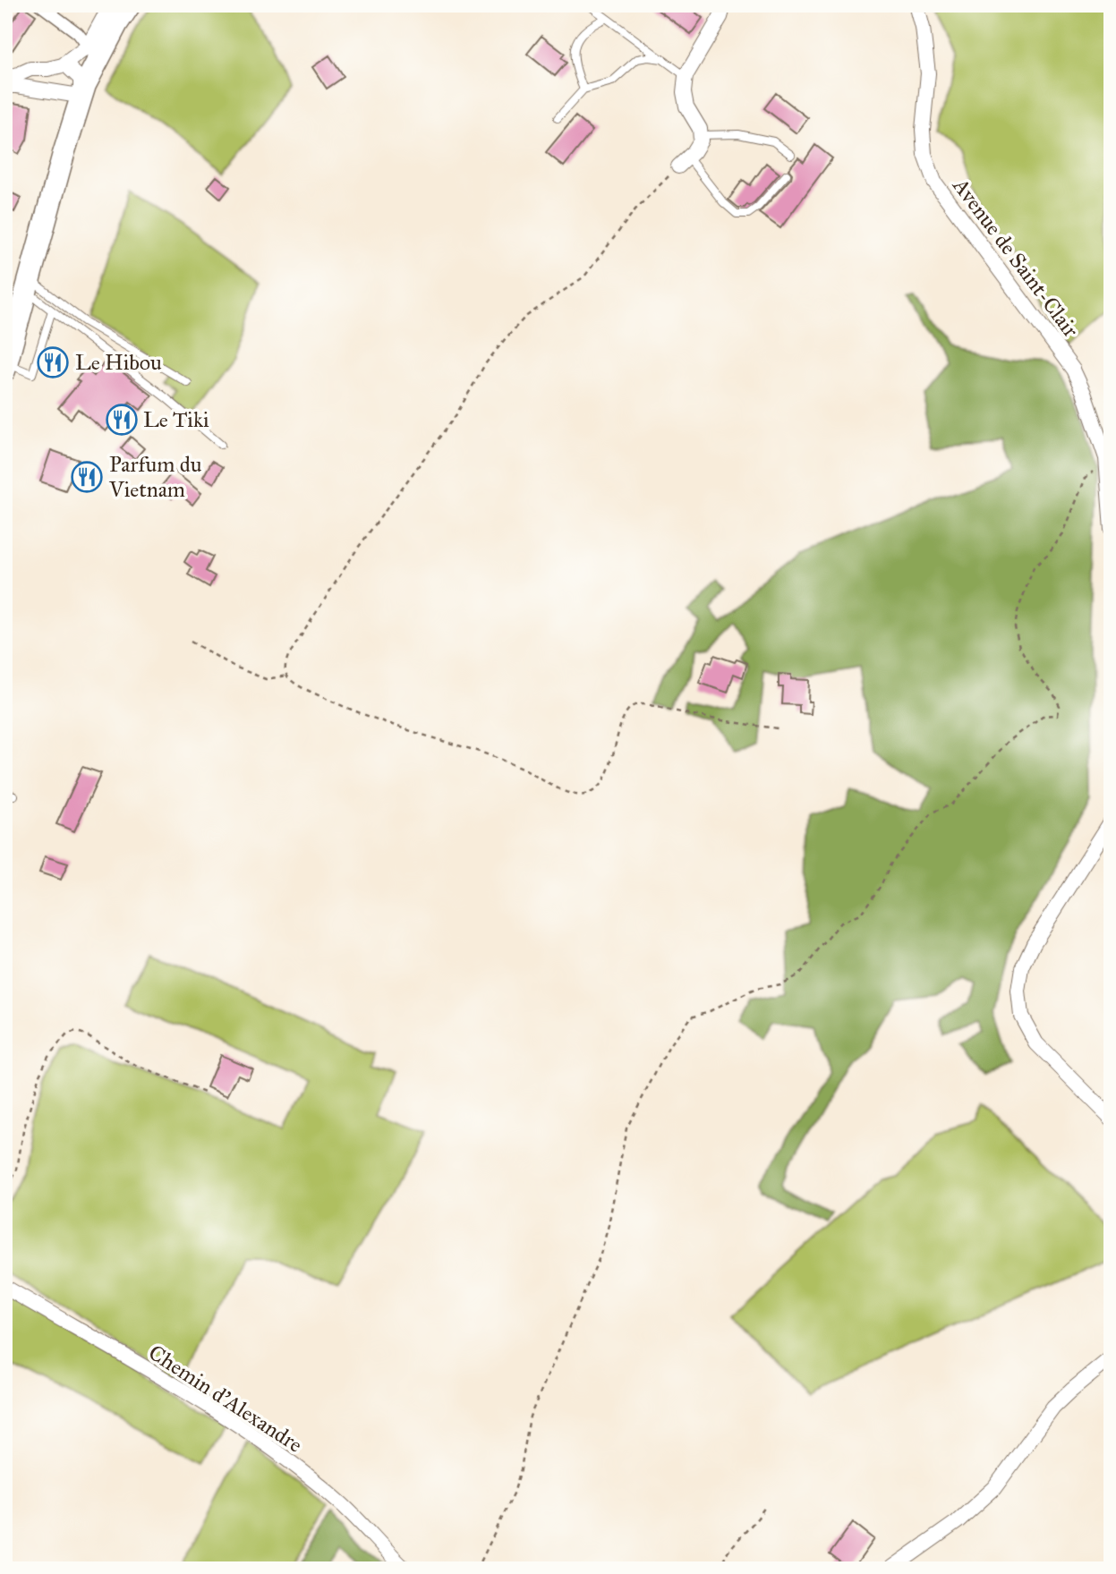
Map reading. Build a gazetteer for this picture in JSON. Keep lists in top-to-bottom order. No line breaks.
{"streets":{"street":["Avenue de Saint-Clair","Chemin d'Alexandre"]},"places":{"restaurant":["Le Hibou","Le Tiki","Parfum du Vietnam"]}}
